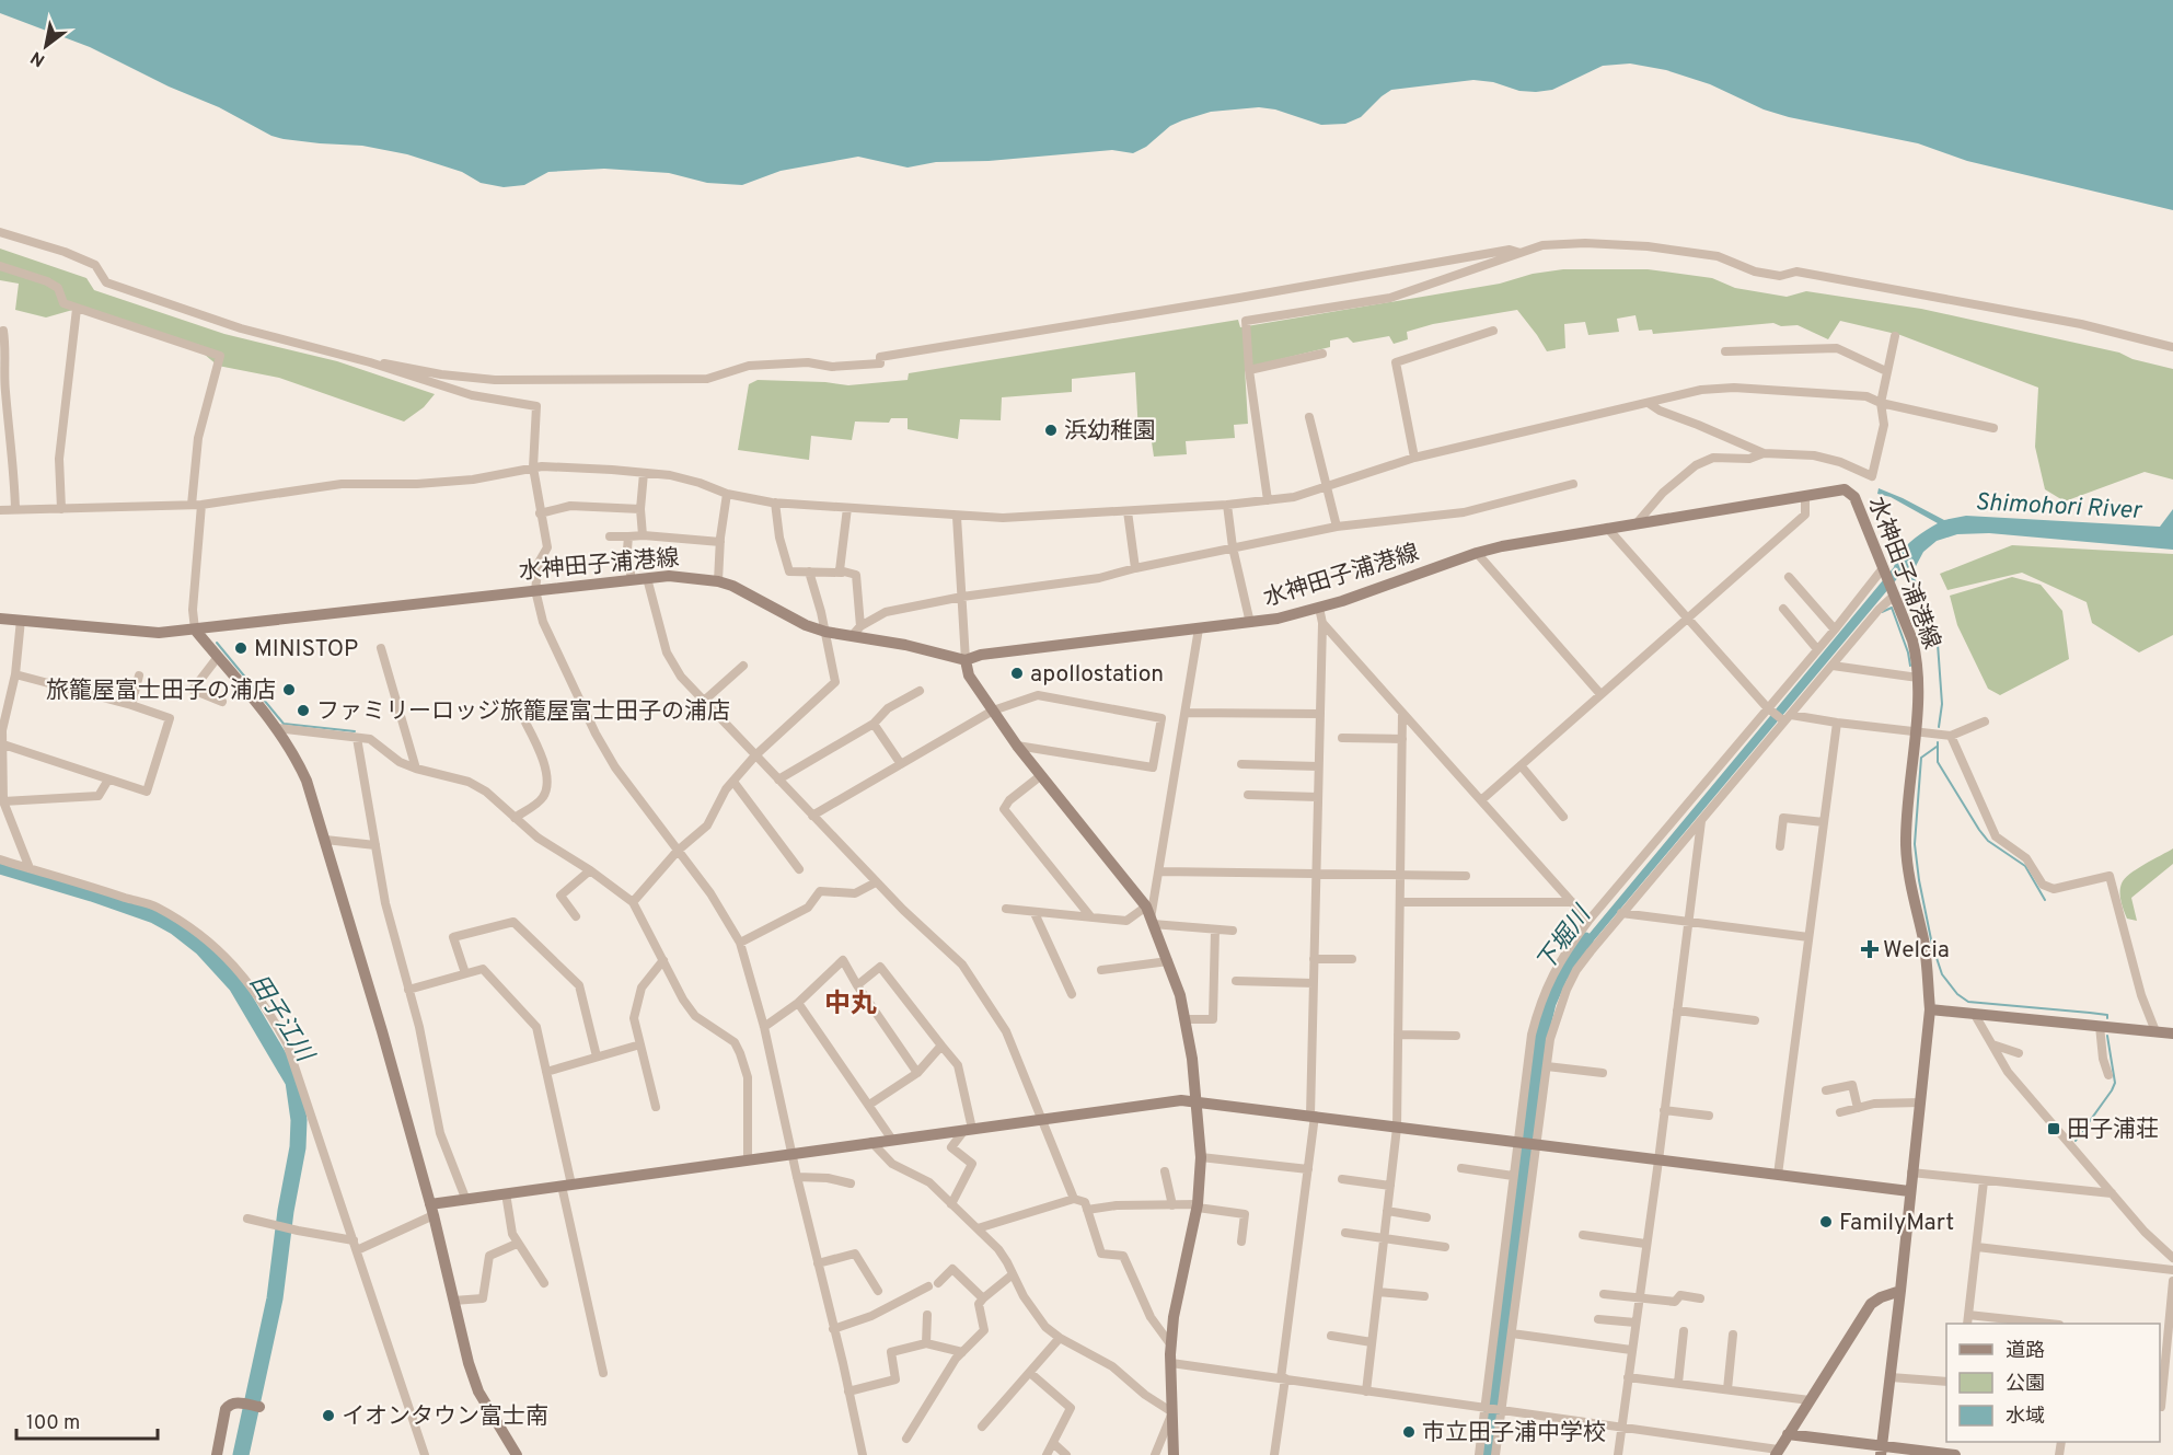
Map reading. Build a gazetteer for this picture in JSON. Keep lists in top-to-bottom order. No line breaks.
{"streets":{"street":["水神田子浦港線"]},"districts":["中丸"],"water":["Shimohori River","下堀川","田子江川"],"places":{"other":["浜幼稚園","MINISTOP","apollostation","旅籠屋富士田子の浦店","ファミリーロッジ旅籠屋富士田子の浦店","FamilyMart","イオンタウン富士南","市立田子浦中学校"],"health":["Welcia"],"transit":["田子浦荘"]},"legend":["道路","公園","水域"],"scale_bar":"100 m","north":"bottom left"}
